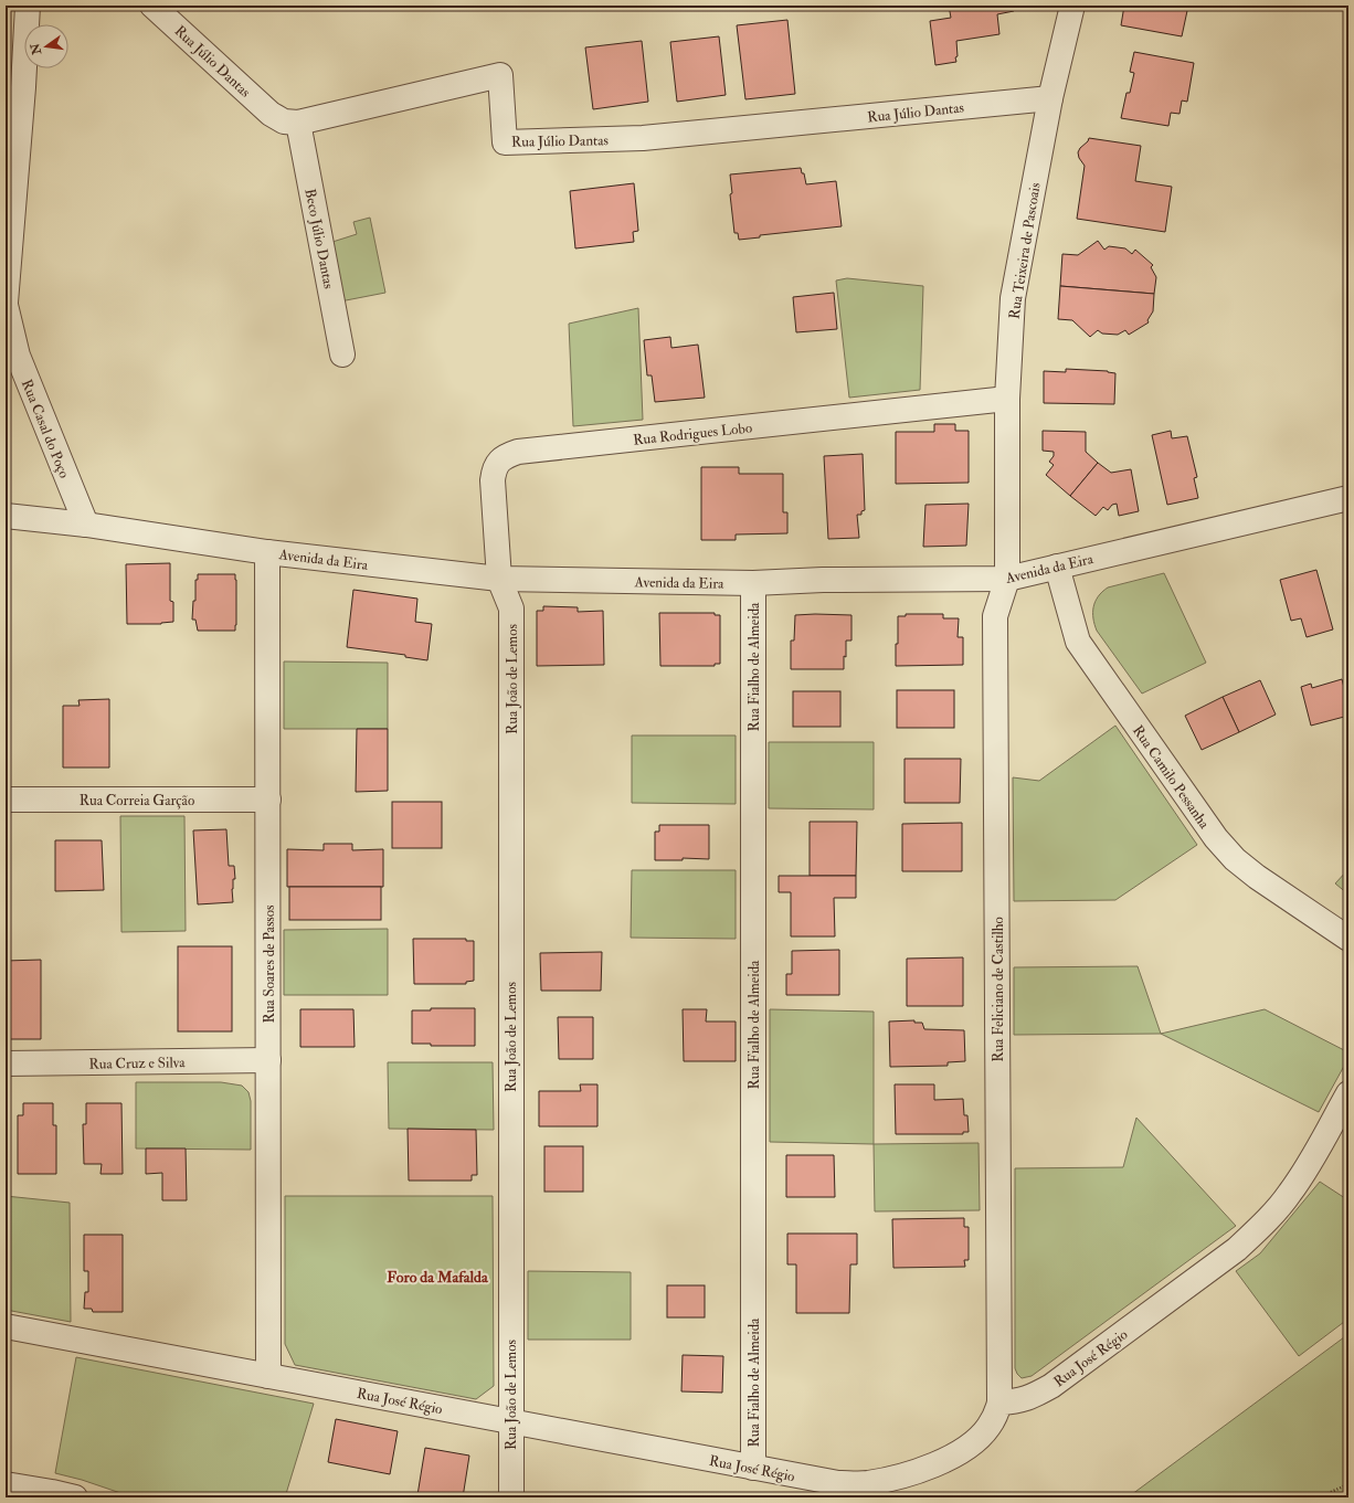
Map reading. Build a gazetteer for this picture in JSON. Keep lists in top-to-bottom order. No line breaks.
{"streets":{"street":["Rua Júlio Dantas","Beco Júlio Dantas","Rua Teixeira de Pascoais","Rua Casal do Poço","Rua Rodrigues Lobo","Avenida da Eira","Rua Fialho de Almeida","Rua João de Lemos","Rua Camilo Pessanha","Rua Correia Garção","Rua Soares de Passos","Rua Feliciano de Castilho","Rua Cruz e Silva","Rua José Régio"]},"crossings":[["Rua Júlio Dantas","Beco Júlio Dantas"],["Rua Júlio Dantas","Rua Teixeira de Pascoais"],["Rua Teixeira de Pascoais","Rua Rodrigues Lobo"],["Rua Teixeira de Pascoais","Avenida da Eira"],["Rua Teixeira de Pascoais","Rua Feliciano de Castilho"],["Rua Casal do Poço","Avenida da Eira"],["Rua Rodrigues Lobo","Avenida da Eira"],["Rua Rodrigues Lobo","Rua João de Lemos"],["Avenida da Eira","Rua Fialho de Almeida"],["Avenida da Eira","Rua João de Lemos"],["Avenida da Eira","Rua Camilo Pessanha"],["Avenida da Eira","Rua Soares de Passos"],["Avenida da Eira","Rua Feliciano de Castilho"],["Rua Fialho de Almeida","Rua José Régio"],["Rua João de Lemos","Rua José Régio"],["Rua Correia Garção","Rua Soares de Passos"],["Rua Soares de Passos","Rua Cruz e Silva"],["Rua Soares de Passos","Rua José Régio"],["Rua Feliciano de Castilho","Rua José Régio"]],"districts":["Foro da Mafalda"],"north":"left"}
